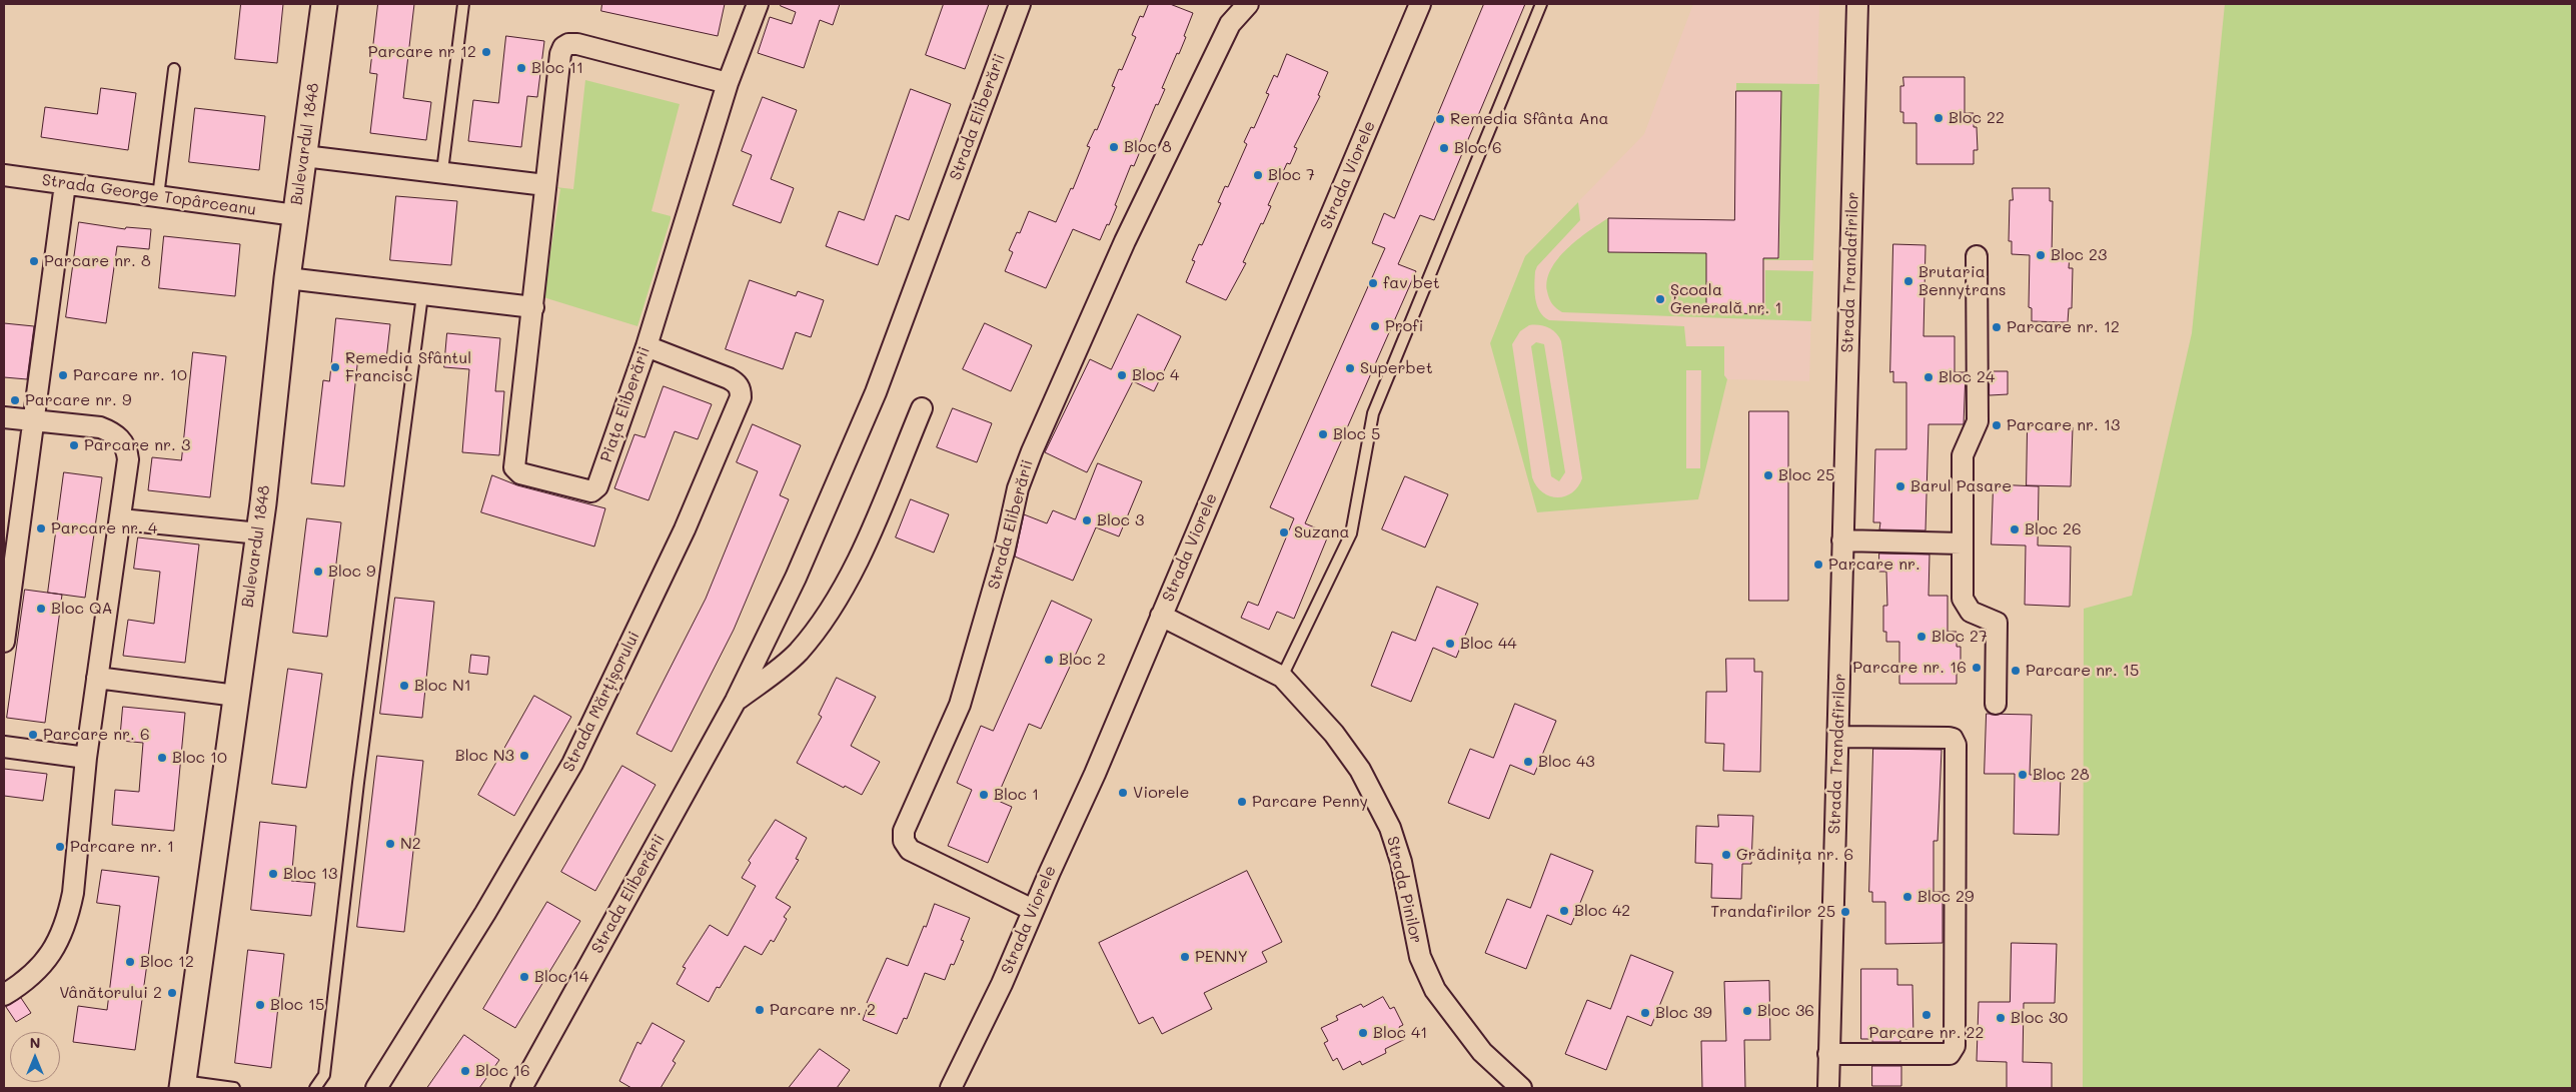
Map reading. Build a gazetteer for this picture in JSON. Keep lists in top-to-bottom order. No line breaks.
{"streets":{"street":["Strada Eliberării","Bulevardul 1848","Strada Viorele","Strada George Topârceanu","Strada Trandafirilor","Piața Eliberării","Strada Mărțișorului","Strada Pinilor"]},"crossings":[["Strada Eliberării","Strada Viorele"],["Bulevardul 1848","Strada George Topârceanu"],["Strada Viorele","Strada Pinilor"],["Piața Eliberării","Strada Mărțișorului"]],"places":["Parcare nr 12","Bloc 11","Bloc 22","Remedia Sfânta Ana","Bloc 8","Bloc 6","Bloc 7","Bloc 23","Parcare nr. 8","Brutaria Bennytrans","fav bet","Școala Generală nr. 1","Profi","Parcare nr. 12","Remedia Sfântul Francisc","Superbet","Parcare nr. 10","Bloc 4","Bloc 24","Parcare nr. 9","Parcare nr. 13","Bloc 5","Parcare nr. 3","Bloc 25","Barul Pasare","Bloc 3","Parcare nr. 4","Bloc 26","Suzana","Parcare nr.","Bloc 9","Bloc QA","Bloc 27","Bloc 44","Bloc 2","Parcare nr. 16","Parcare nr. 15","Bloc N1","Parcare nr. 6","Bloc N3","Bloc 10","Bloc 43","Bloc 28","Viorele","Bloc 1","Parcare Penny","N2","Parcare nr. 1","Grădinița nr. 6","Bloc 13","Bloc 29","Bloc 42","Trandafirilor 25","PENNY","Bloc 12","Bloc 14","Vânătorului 2","Bloc 15","Parcare nr. 2","Bloc 36","Bloc 39","Parcare nr. 22","Bloc 30","Bloc 41","Bloc 16"],"north":"top"}
